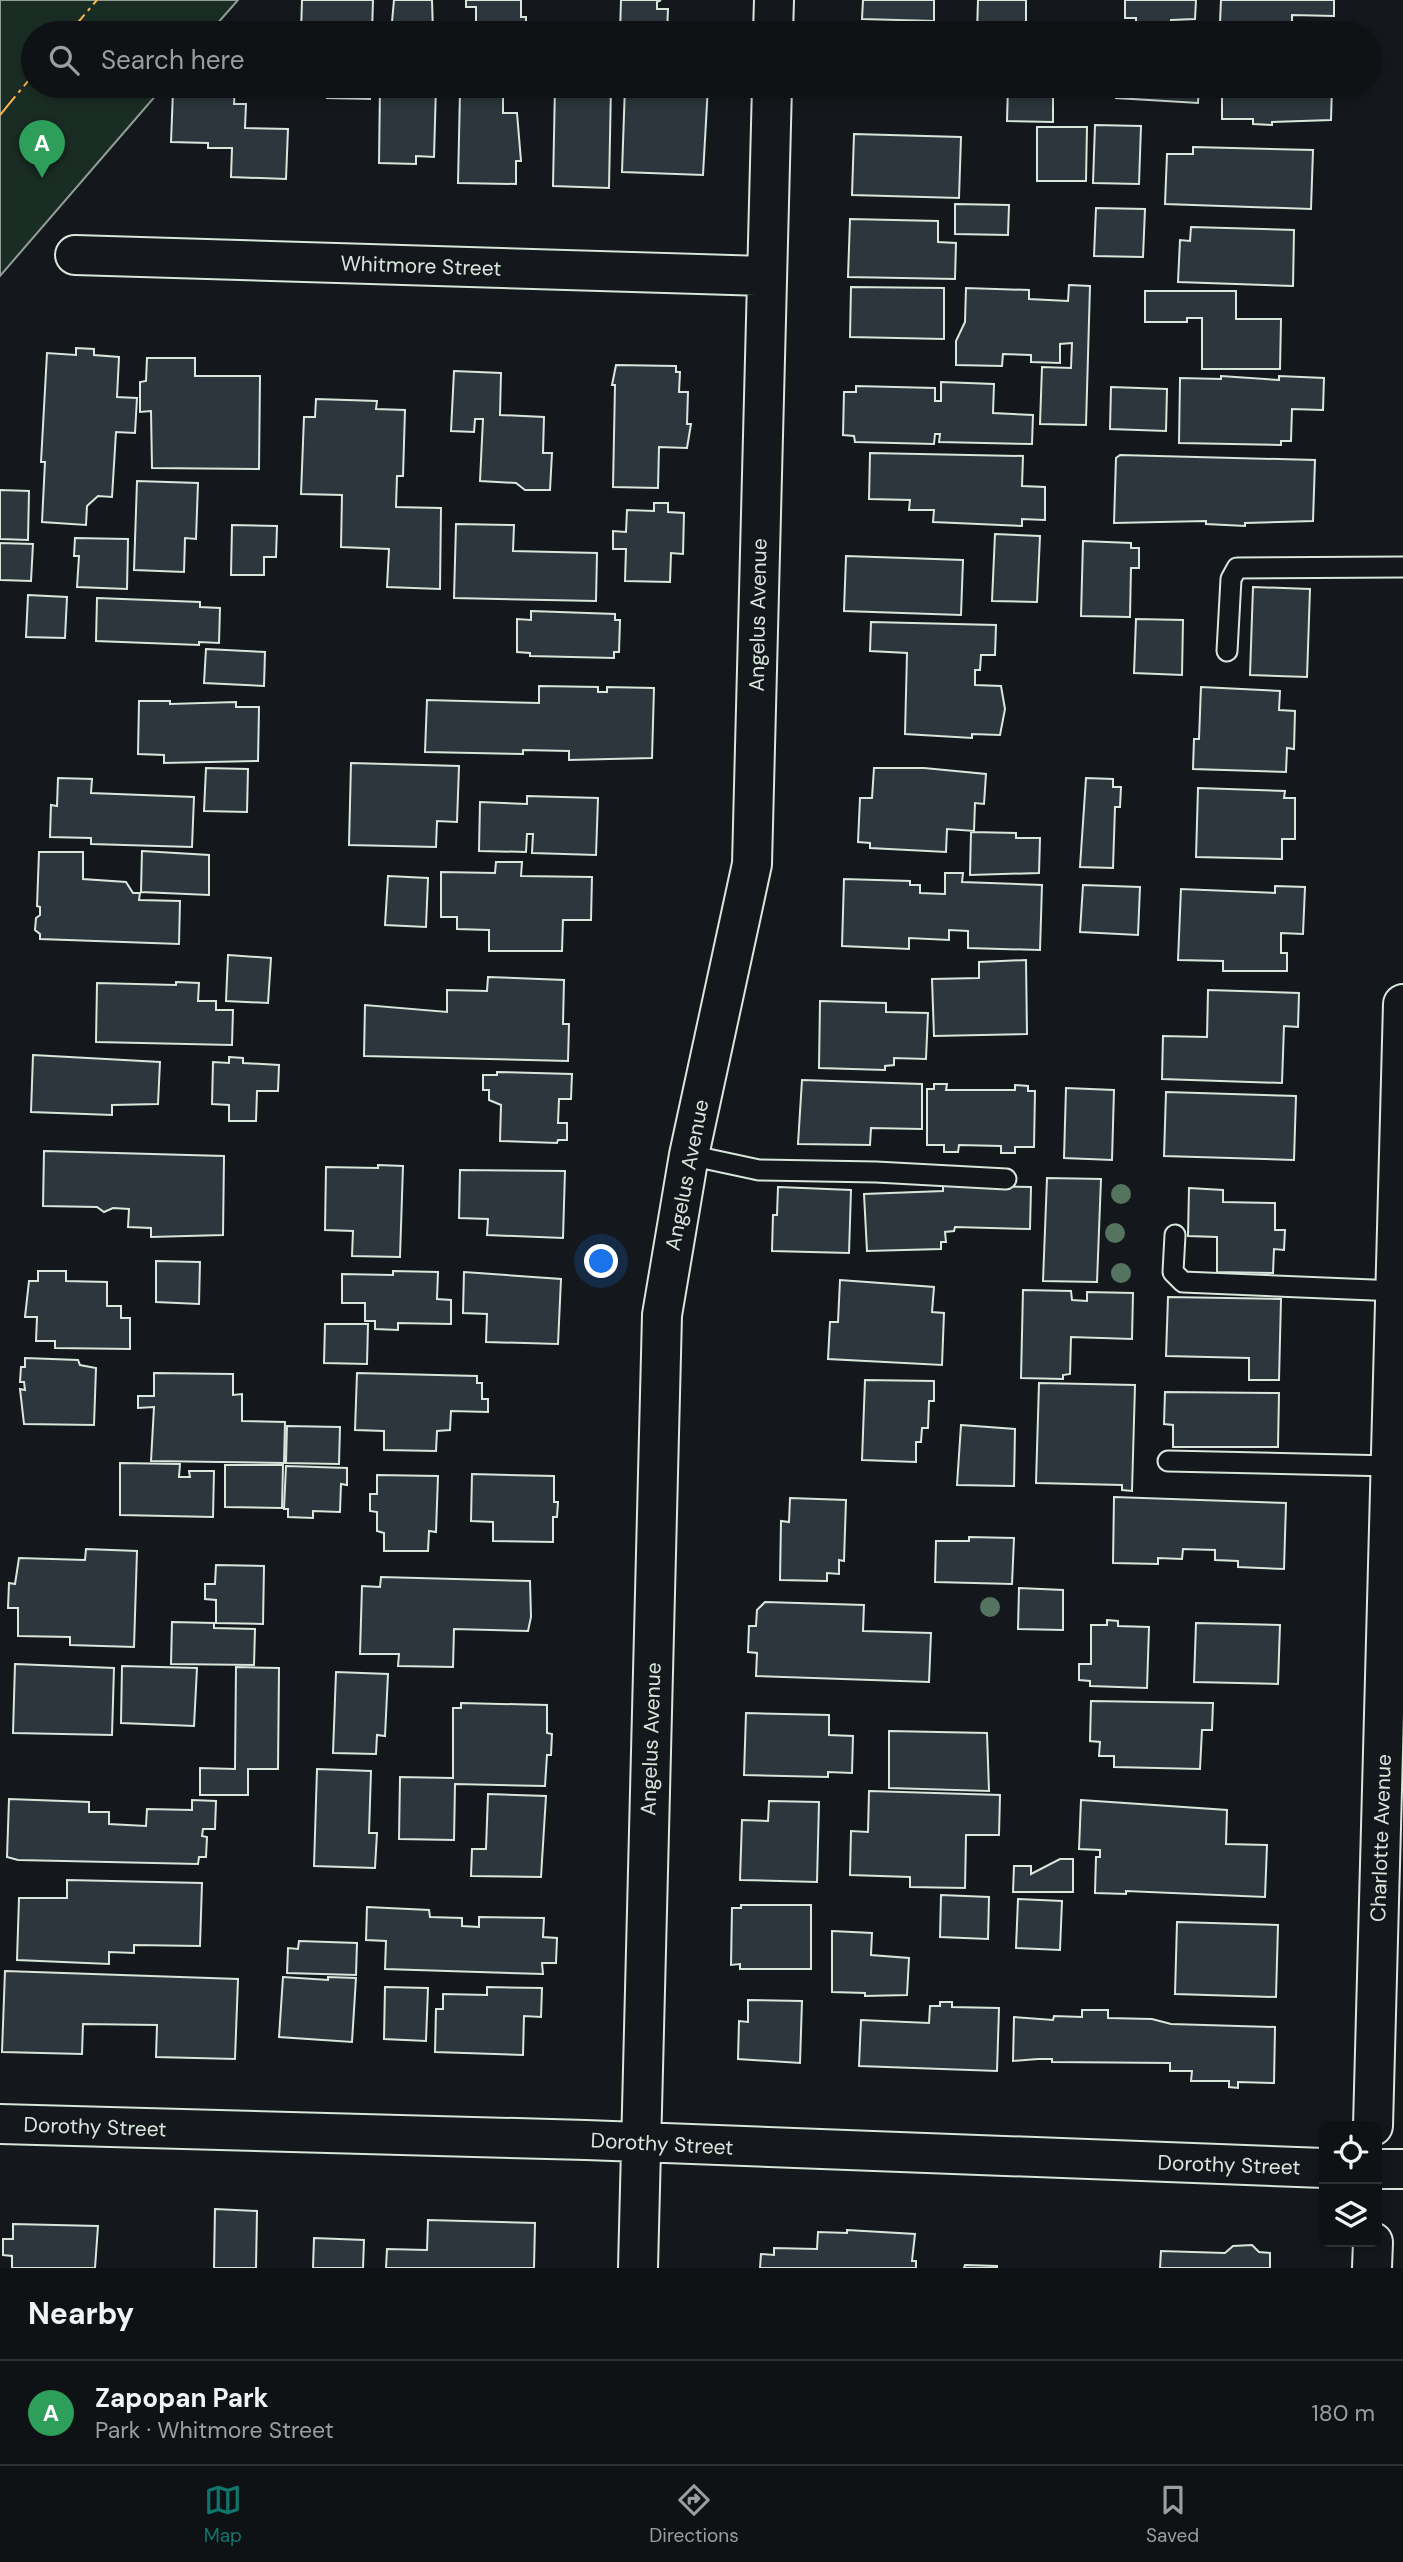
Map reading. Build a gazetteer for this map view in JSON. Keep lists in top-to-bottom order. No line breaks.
{"streets":{"street":["Whitmore Street","Angelus Avenue","Charlotte Avenue","Dorothy Street"]},"crossings":[["Whitmore Street","Angelus Avenue"],["Angelus Avenue","Dorothy Street"]],"page":{"search":"Search here","pins":"A","heading":"Nearby","list":[{"mark":"A","name":"Zapopan Park","note":"Park · Whitmore Street","value":"180 m"}],"nav":["Map","Directions","Saved"]}}
